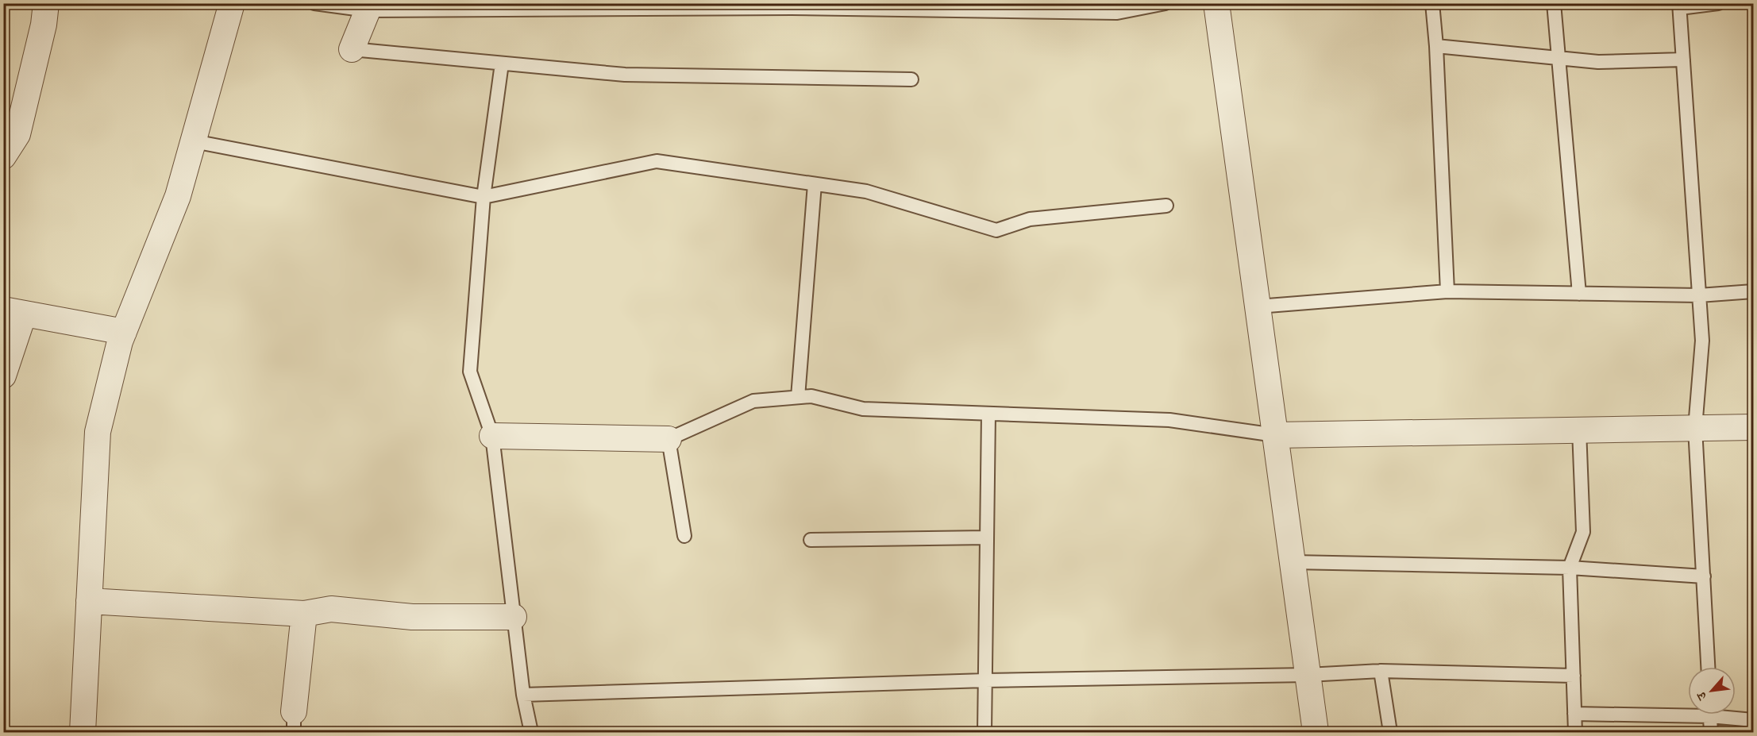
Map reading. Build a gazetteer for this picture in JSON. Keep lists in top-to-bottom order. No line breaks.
{"north":"bottom left"}
